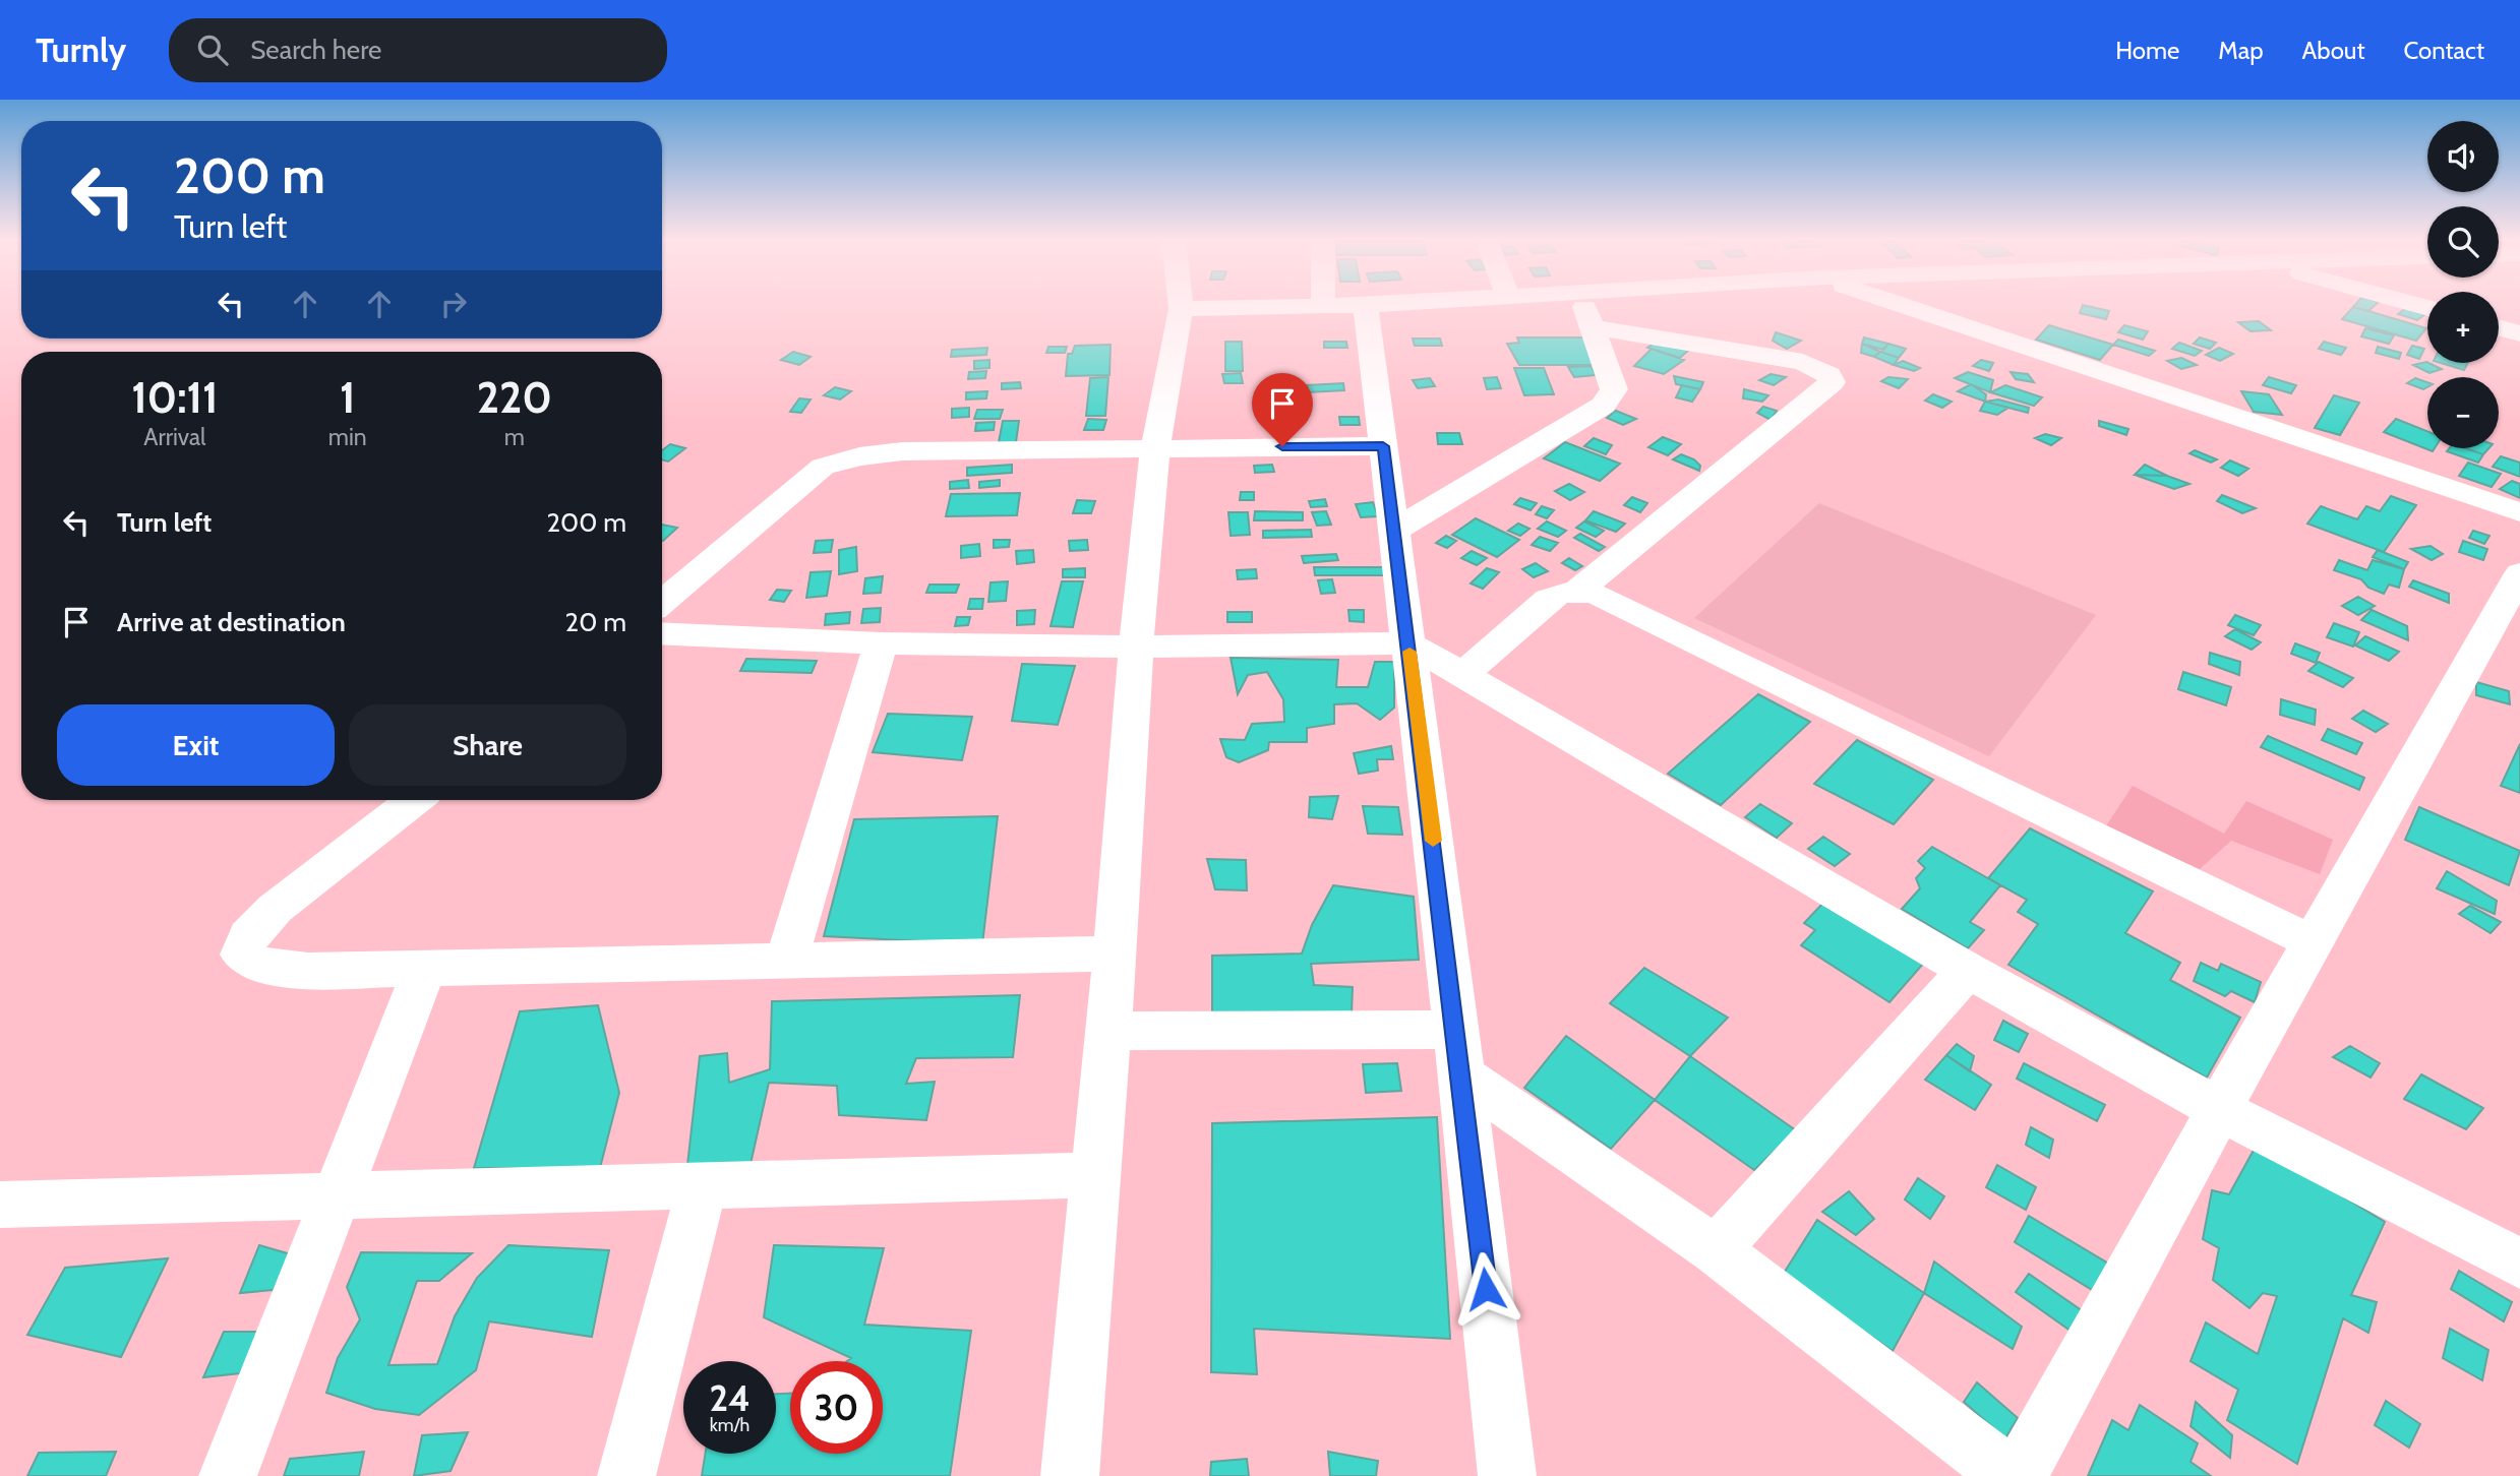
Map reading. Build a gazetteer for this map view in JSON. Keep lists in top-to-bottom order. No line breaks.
{"page":{"header":"Turnly","search":"Search here","nav":["Home","Map","About","Contact"],"map_buttons":["+","−"],"turn":["200 m","Turn left"],"eta":["10:11","Arrival","1","min","220","m"],"list":[{"name":"Turn left","value":"200 m"},{"name":"Arrive at destination","value":"20 m"}],"buttons":["Exit","Share"],"speed":"24 km/h","limit":"30"}}
